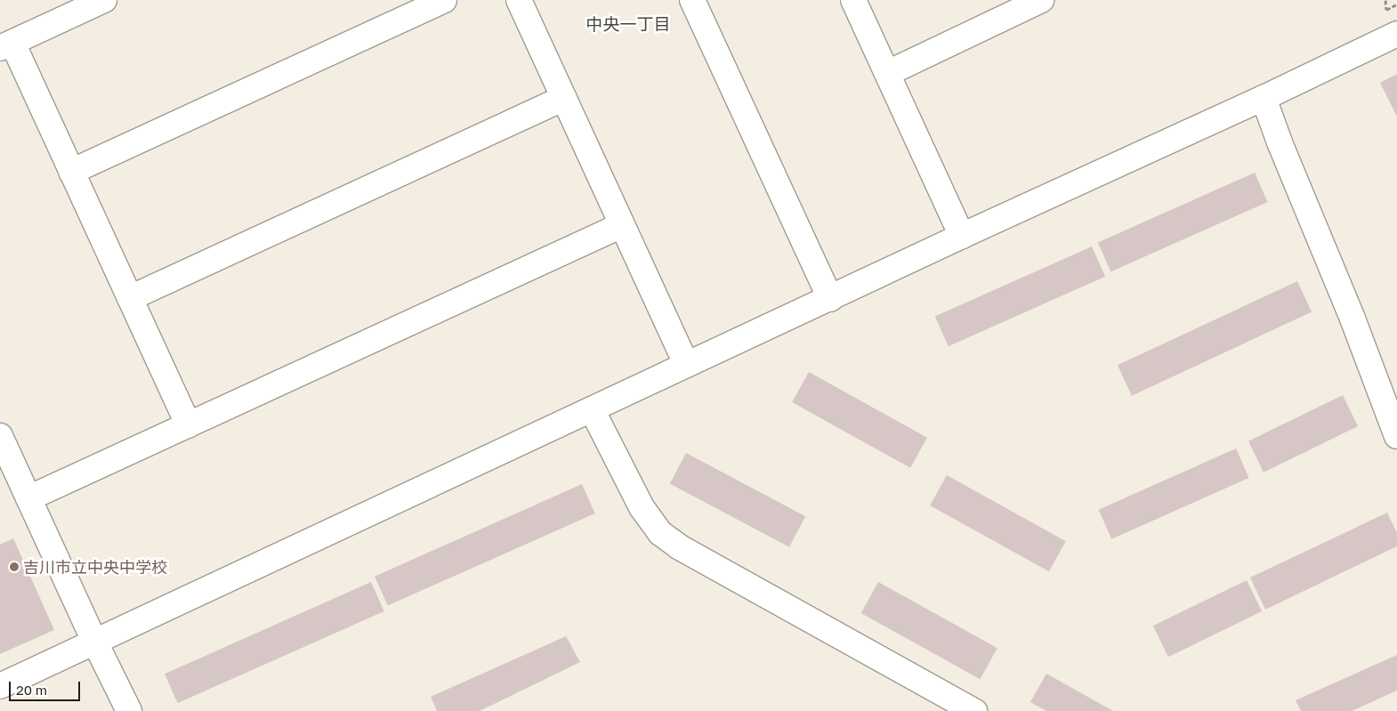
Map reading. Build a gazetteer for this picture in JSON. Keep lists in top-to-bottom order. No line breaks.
{"districts":["中央一丁目"],"places":["吉川市立中央中学校"],"scale_bar":"20 m"}
